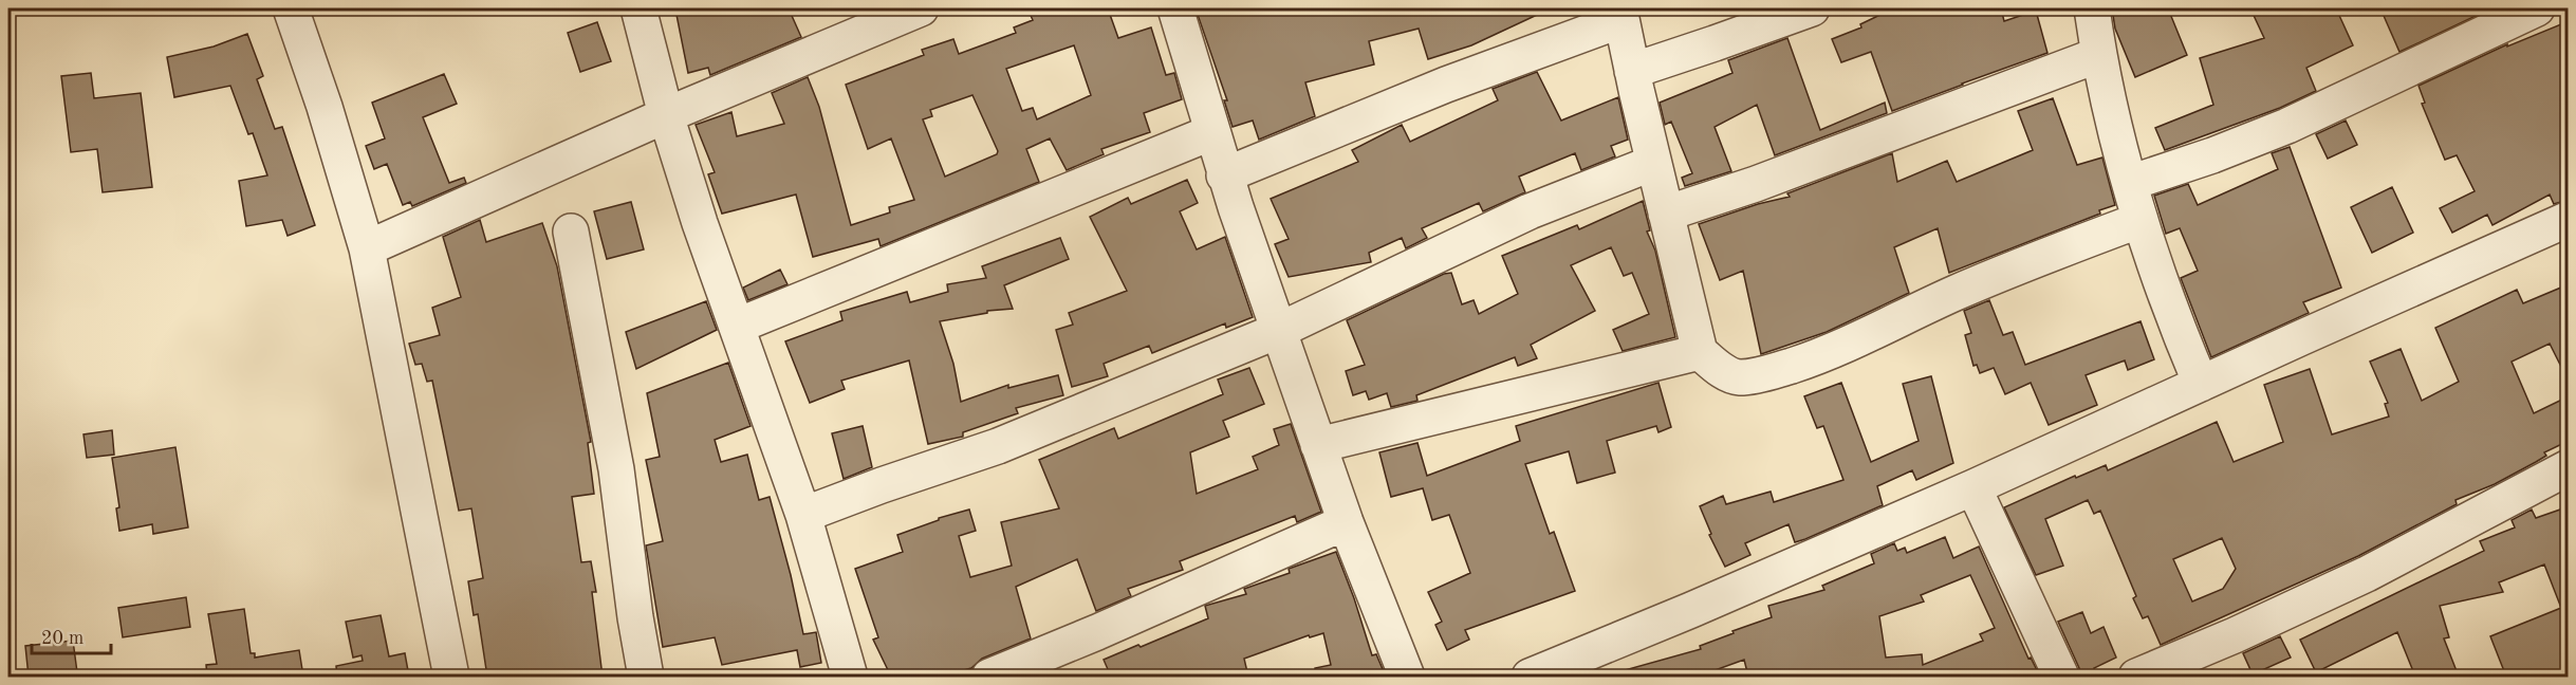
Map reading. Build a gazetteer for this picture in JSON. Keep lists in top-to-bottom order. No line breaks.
{"scale_bar":"20 m"}
